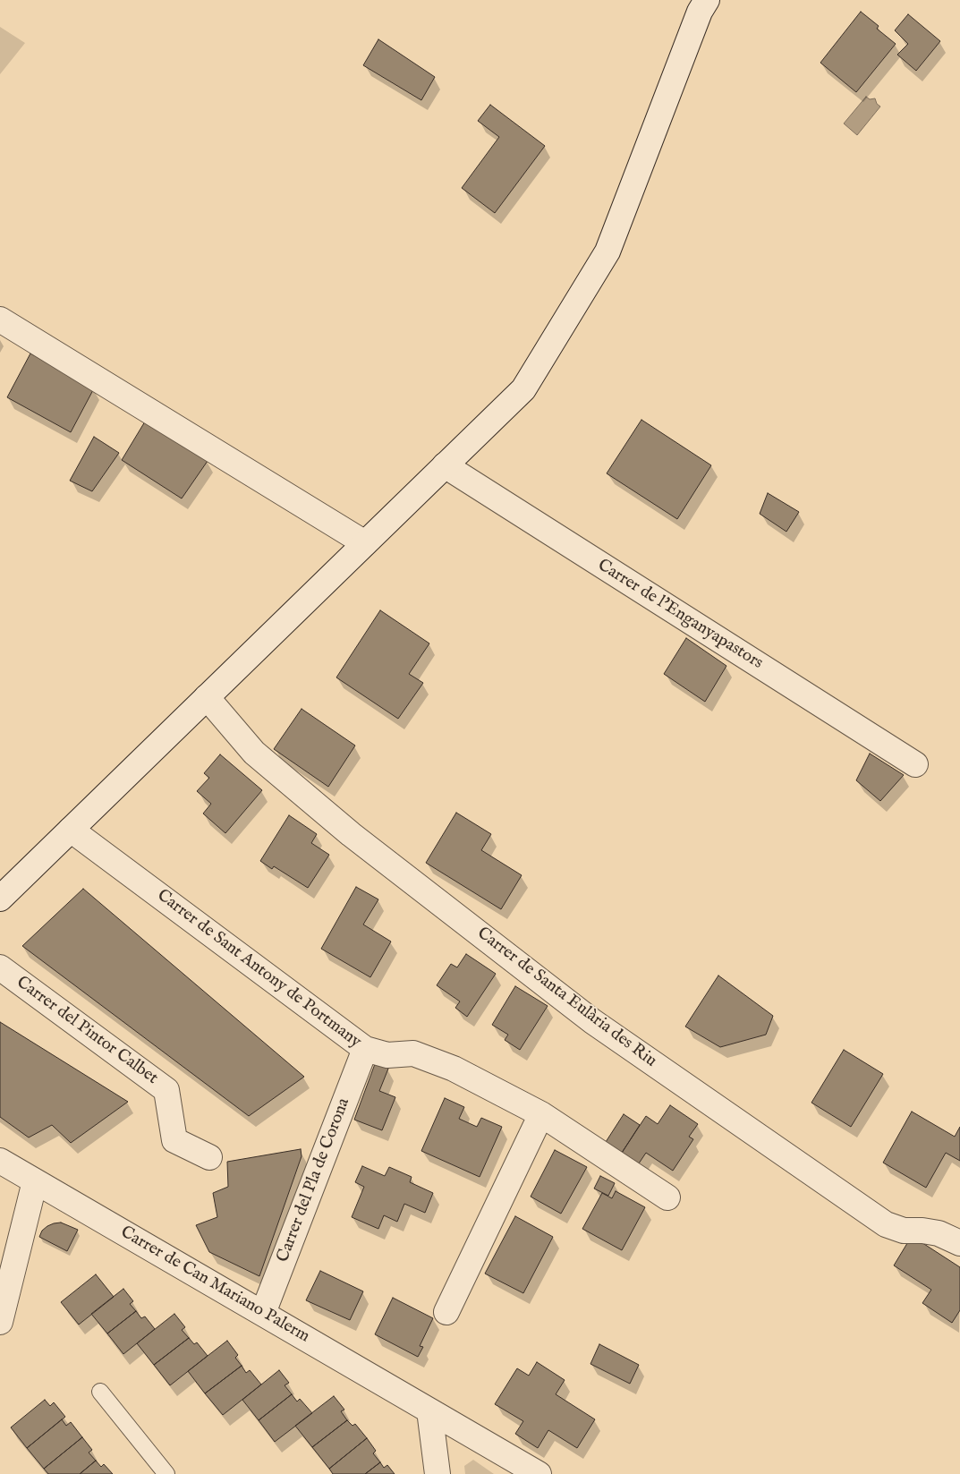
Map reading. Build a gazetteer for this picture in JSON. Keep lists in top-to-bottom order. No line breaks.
{"streets":{"street":["Carrer de l'Enganyapastors","Carrer de Sant Antony de Portmany","Carrer de Santa Eulària des Riu","Carrer del Pintor Calbet","Carrer del Pla de Corona","Carrer de Can Mariano Palerm"]},"crossings":[["Carrer de Sant Antony de Portmany","Carrer del Pla de Corona"],["Carrer del Pla de Corona","Carrer de Can Mariano Palerm"]]}
